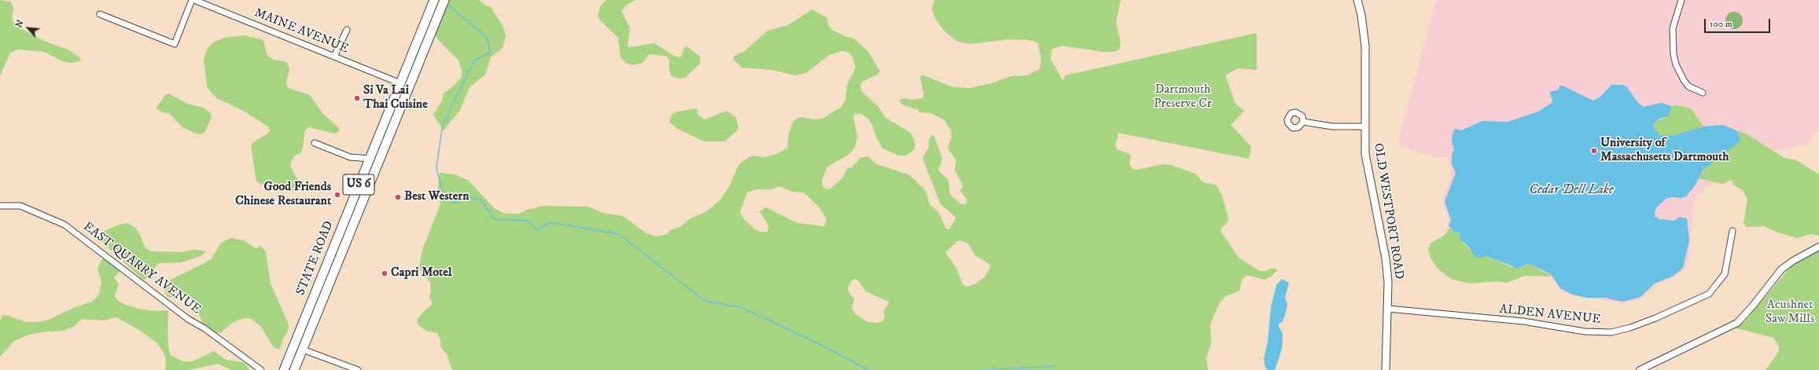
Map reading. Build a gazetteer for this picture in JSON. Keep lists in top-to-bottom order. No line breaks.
{"streets":{"main road":["US 6","OLD WESTPORT ROAD","STATE ROAD"],"street":["MAINE AVENUE","EAST QUARRY AVENUE","ALDEN AVENUE"]},"crossings":[["MAINE AVENUE","STATE ROAD"],["OLD WESTPORT ROAD","ALDEN AVENUE"]],"water":["Cedar Dell Lake"],"parks":["Dartmouth Preserve Cr","Acushnet Saw Mills"],"places":["Si Va Lai Thai Cuisine","University of Massachusetts Dartmouth","Good Friends Chinese Restaurant","Best Western","Capri Motel"],"scale_bar":"100 m","north":"top left"}
